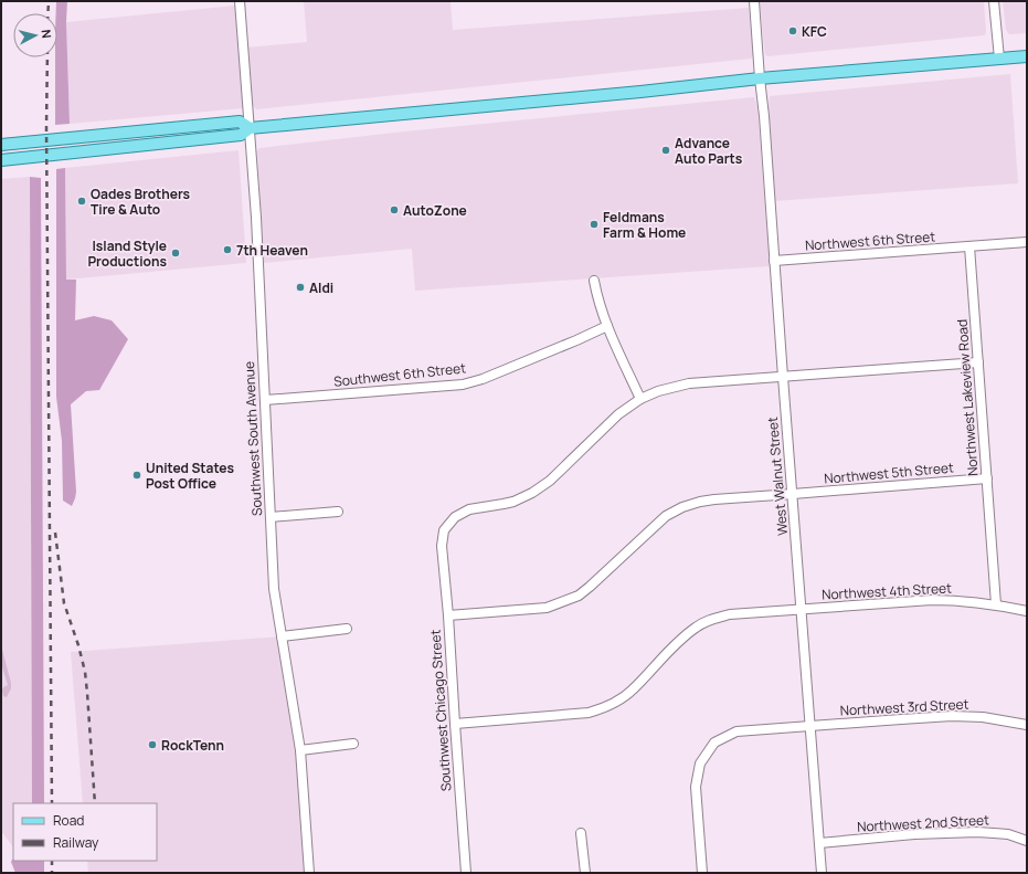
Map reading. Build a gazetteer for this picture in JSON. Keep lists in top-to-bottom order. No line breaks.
{"streets":{"street":["Northwest 6th Street","Southwest 6th Street","Northwest Lakeview Road","Southwest South Avenue","Northwest 5th Street","West Walnut Street","Northwest 4th Street","Northwest 3rd Street","Southwest Chicago Street","Northwest 2nd Street"]},"crossings":[["Northwest 6th Street","Northwest Lakeview Road"],["Northwest 6th Street","West Walnut Street"],["Southwest 6th Street","Southwest South Avenue"],["Northwest Lakeview Road","Northwest 5th Street"],["Northwest Lakeview Road","Northwest 4th Street"],["Northwest 5th Street","West Walnut Street"],["Northwest 5th Street","Southwest Chicago Street"],["West Walnut Street","Northwest 4th Street"],["West Walnut Street","Northwest 3rd Street"],["West Walnut Street","Northwest 2nd Street"],["Northwest 4th Street","Southwest Chicago Street"]],"places":["KFC","Advance Auto Parts","Oades Brothers Tire & Auto","AutoZone","Feldmans Farm & Home","7th Heaven","Island Style Productions","Aldi","United States Post Office","RockTenn"],"legend":["Road","Railway"],"north":"right"}
